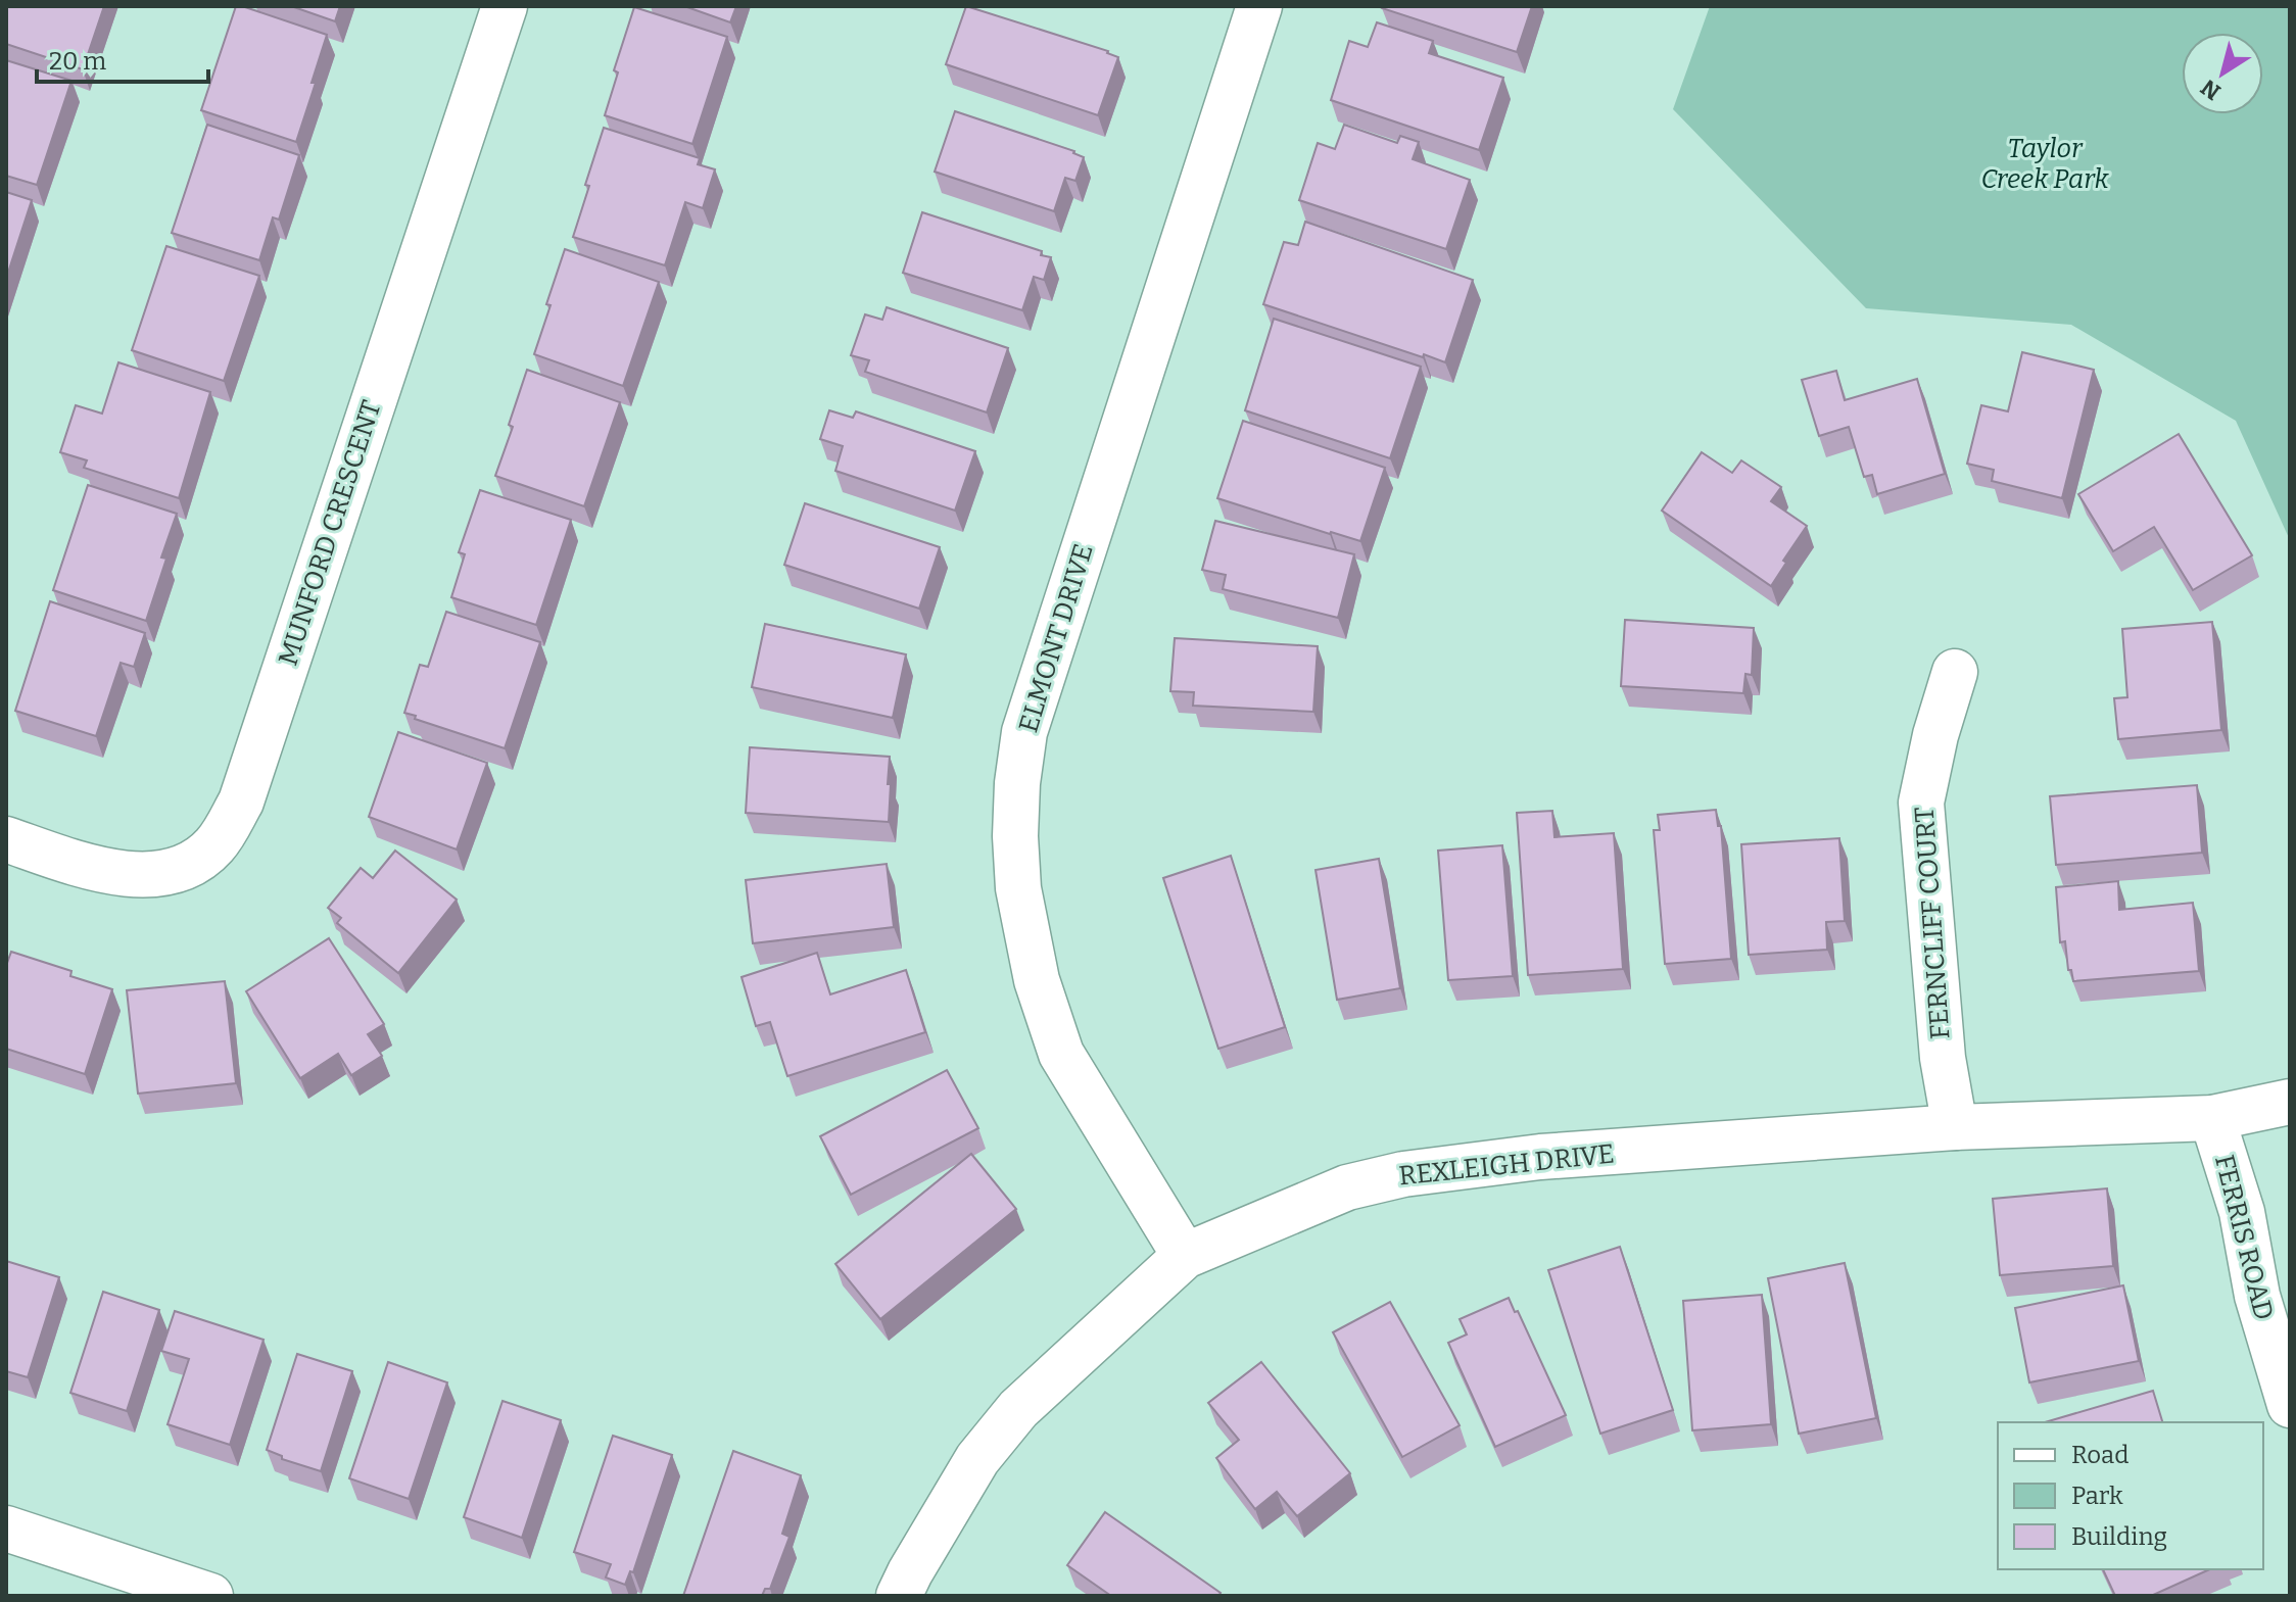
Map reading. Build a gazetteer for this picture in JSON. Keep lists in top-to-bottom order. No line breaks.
{"streets":{"street":["MUNFORD CRESCENT","ELMONT DRIVE","FERNCLIFF COURT","REXLEIGH DRIVE","FERRIS ROAD"]},"crossings":[["ELMONT DRIVE","REXLEIGH DRIVE"],["FERNCLIFF COURT","REXLEIGH DRIVE"],["REXLEIGH DRIVE","FERRIS ROAD"]],"parks":["Taylor Creek Park"],"legend":["Road","Park","Building"],"scale_bar":"20 m","north":"bottom left"}
